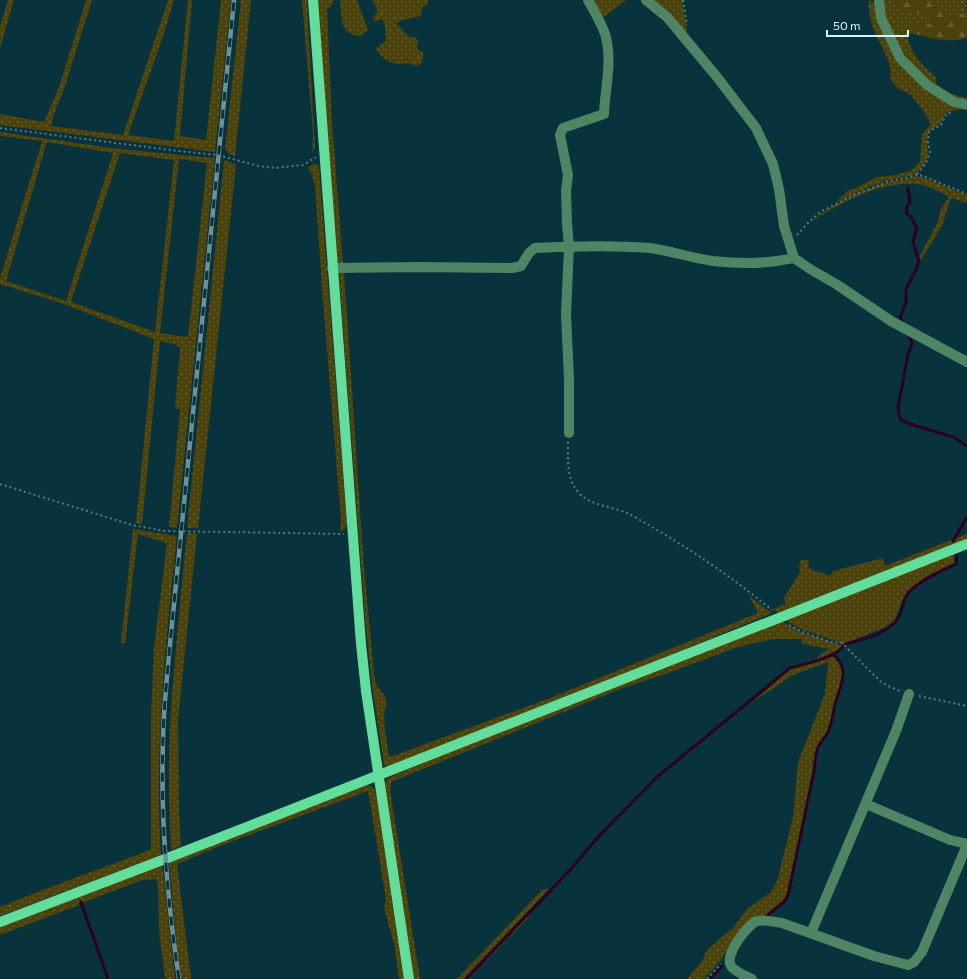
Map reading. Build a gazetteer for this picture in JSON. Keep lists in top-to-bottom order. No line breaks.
{"scale_bar":"50 m"}
